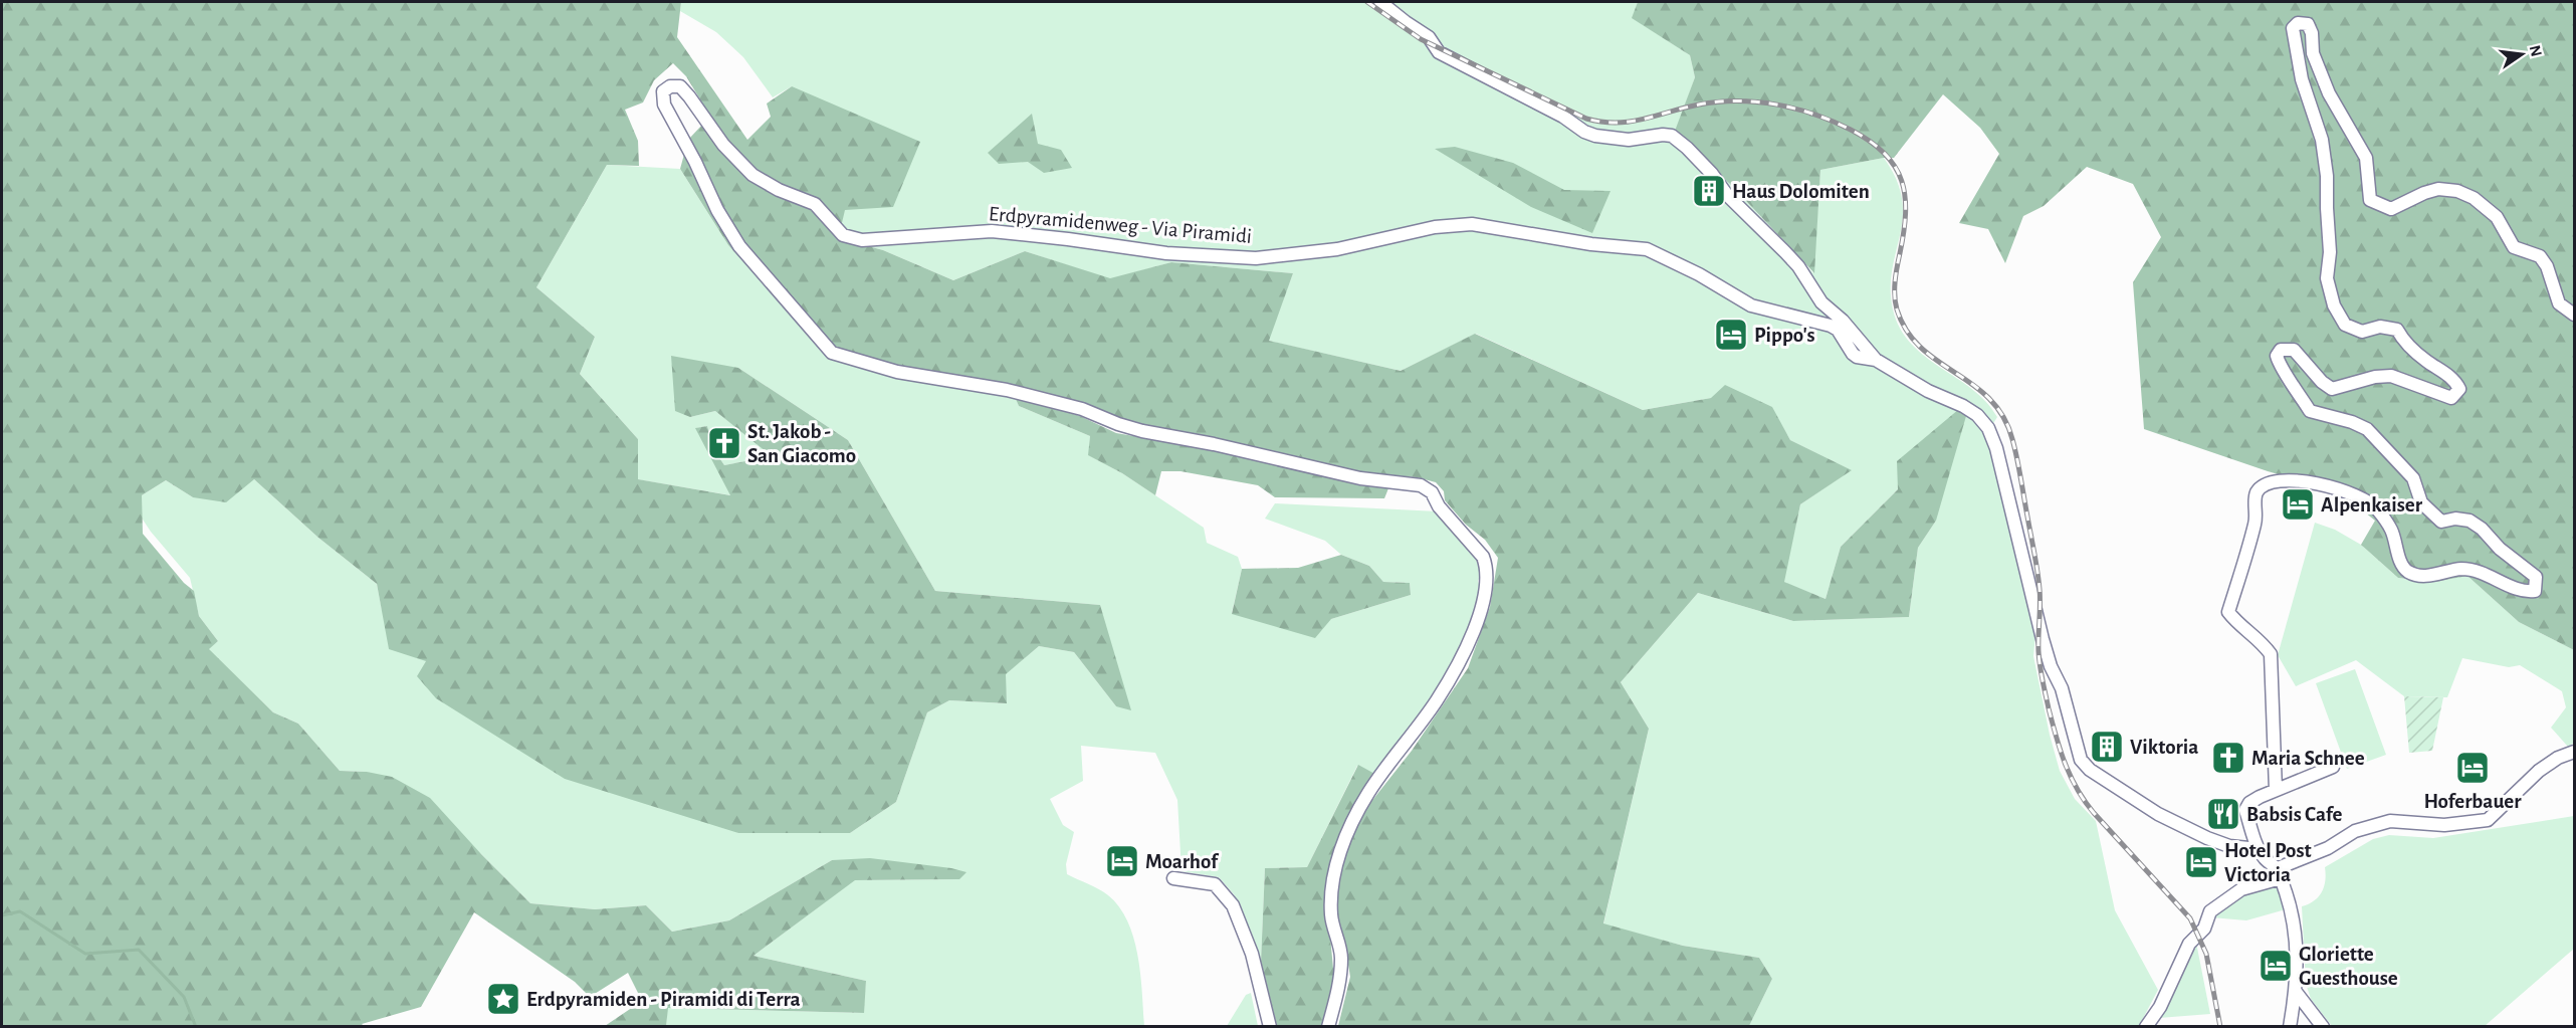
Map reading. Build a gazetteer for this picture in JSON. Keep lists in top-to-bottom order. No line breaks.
{"streets":{"street":["Erdpyramidenweg - Via Piramidi"]},"places":{"building":["Haus Dolomiten","Viktoria"],"hotel":["Pippo's","Alpenkaiser","Hoferbauer","Moarhof","Hotel Post Victoria","Gloriette Guesthouse"],"church":["St. Jakob - San Giacomo","Maria Schnee"],"restaurant":["Babsis Cafe"],"place":["Erdpyramiden - Piramidi di Terra"]},"north":"right"}
